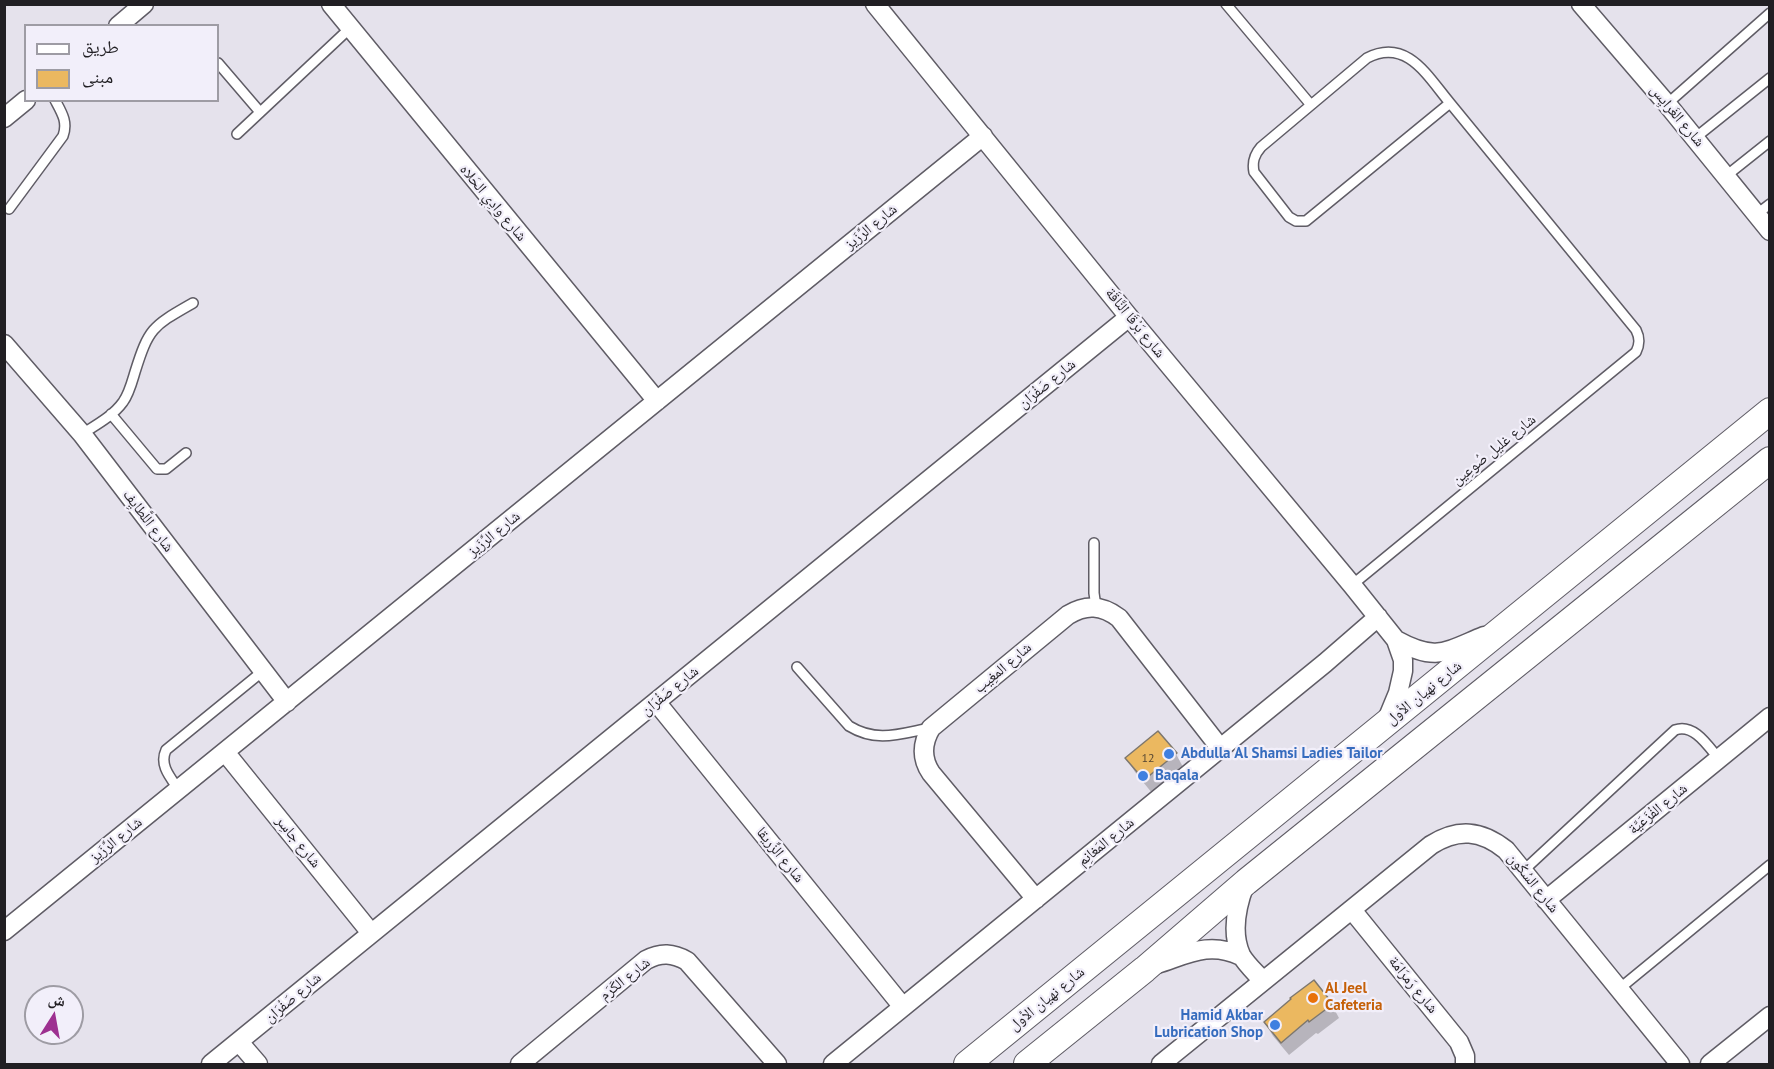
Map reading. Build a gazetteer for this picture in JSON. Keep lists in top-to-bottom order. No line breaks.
{"streets":{"main road":["شارع نهيان الأول"],"street":["شارع الغَرايِس","شارع وادِي الحَلاه","شارع الرِّزَيز","شارع بَرْقَا النَّاقَة","شارع صَفْرَان","شارع اللَّطايِف","شارع المغِيب","شارع الفْزَعَيَّة","شارع جاسِر","شارع المَغانِم","شارع الزِّريقا","شارع السُكُون","شارع الكَرَم","شارع رَمرَامَة"],"lane":["شارع غليل صُوعِين"]},"crossings":[["شارع وادِي الحَلاه","شارع الرِّزَيز"],["شارع الرِّزَيز","شارع بَرْقَا النَّاقَة"],["شارع الرِّزَيز","شارع اللَّطايِف"],["شارع الرِّزَيز","شارع جاسِر"],["شارع بَرْقَا النَّاقَة","شارع صَفْرَان"],["شارع بَرْقَا النَّاقَة","شارع غليل صُوعِين"],["شارع بَرْقَا النَّاقَة","شارع نهيان الأول"],["شارع بَرْقَا النَّاقَة","شارع المَغانِم"],["شارع صَفْرَان","شارع جاسِر"],["شارع صَفْرَان","شارع الزِّريقا"],["شارع الفْزَعَيَّة","شارع السُكُون"],["شارع المَغانِم","شارع الزِّريقا"],["شارع السُكُون","شارع رَمرَامَة"]],"places":["Abdulla Al Shamsi Ladies Tailor","Baqala","Al Jeel Cafeteria","Hamid Akbar Lubrication Shop"],"house_numbers":["12"],"legend":["طريق","مبنى"],"north":"top"}
